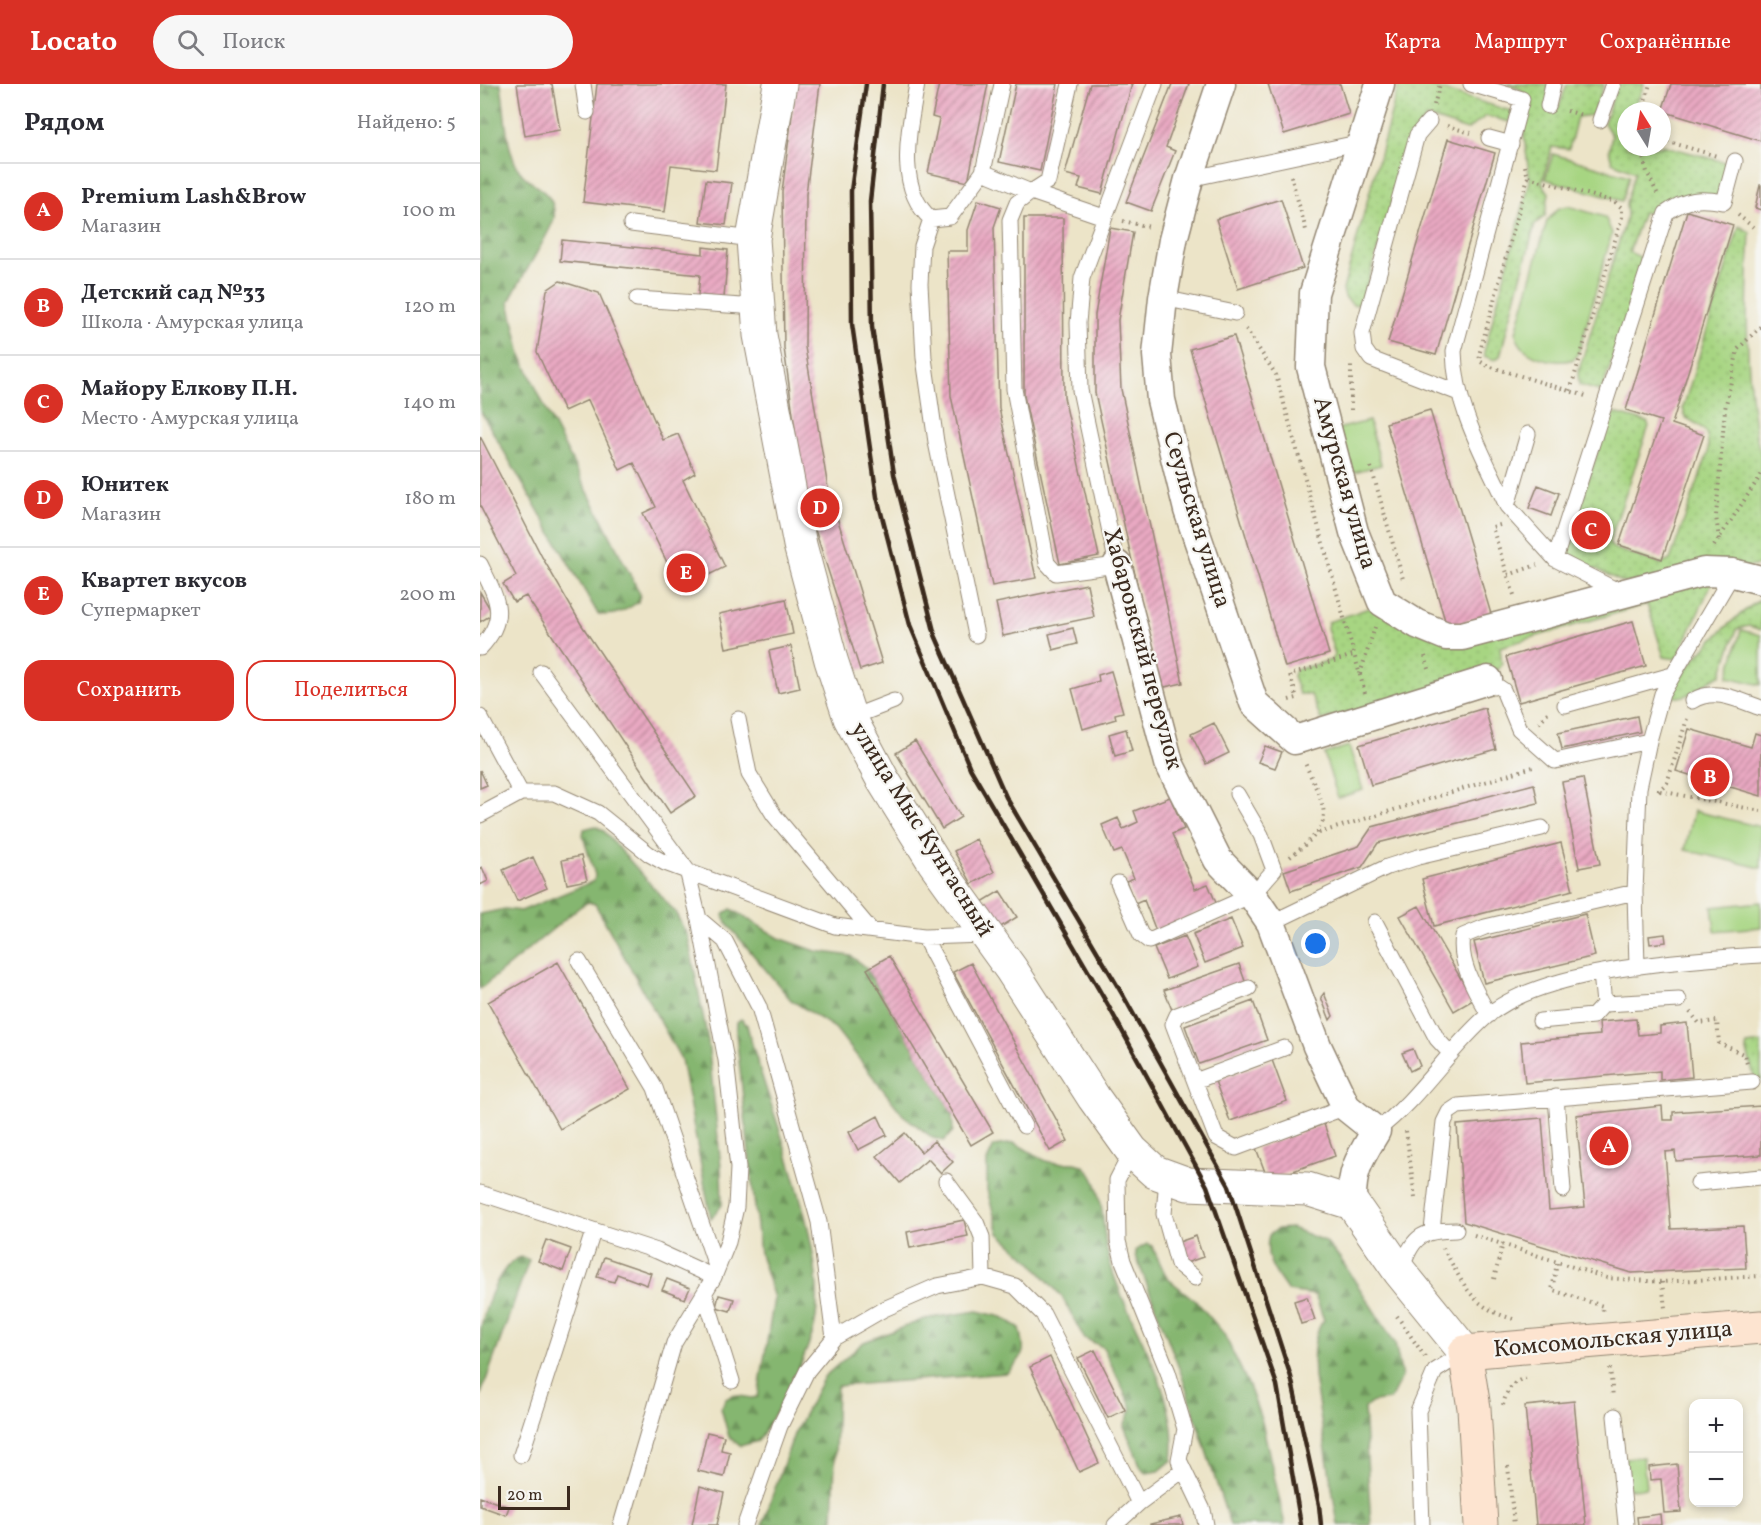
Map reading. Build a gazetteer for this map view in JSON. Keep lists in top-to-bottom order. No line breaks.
{"streets":{"main road":["Комсомольская улица"],"street":["Амурская улица","Сеульская улица","Хабаровский переулок","улица Мыс Кунгасный"]},"scale_bar":"20 m","north":"top","page":{"header":"Locato","search":"Поиск","nav":["Карта","Маршрут","Сохранённые"],"heading":["Рядом","Найдено: 5"],"list":[{"mark":"A","name":"Premium Lash&Brow","note":"Магазин","value":"100 m"},{"mark":"B","name":"Детский сад №33","note":"Школа · Амурская улица","value":"120 m"},{"mark":"C","name":"Майору Елкову П.Н.","note":"Место · Амурская улица","value":"140 m"},{"mark":"D","name":"Юнитек","note":"Магазин","value":"180 m"},{"mark":"E","name":"Квартет вкусов","note":"Супермаркет","value":"200 m"}],"pins":["D","C","E","B","A"],"buttons":["Сохранить","Поделиться"],"map_buttons":["+","−"],"scale":"20 m"}}
